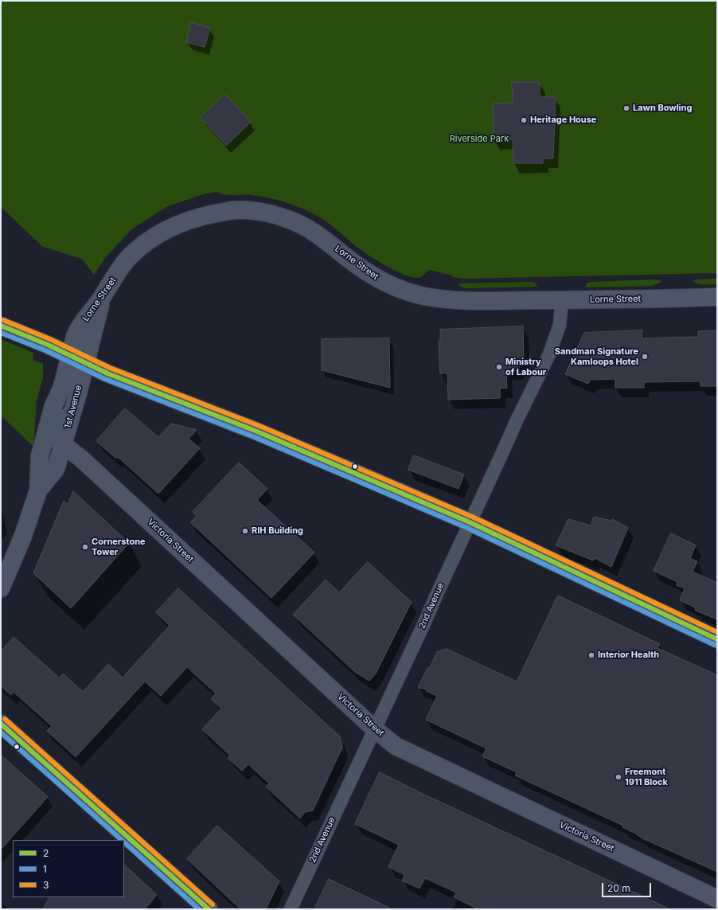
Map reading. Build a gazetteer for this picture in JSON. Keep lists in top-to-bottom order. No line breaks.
{"streets":{"street":["Lorne Street","1st Avenue","Victoria Street","2nd Avenue"]},"crossings":[["Lorne Street","1st Avenue"],["Lorne Street","2nd Avenue"],["1st Avenue","Victoria Street"],["Victoria Street","2nd Avenue"]],"parks":["Riverside Park"],"places":["Lawn Bowling","Heritage House","Sandman Signature Kamloops Hotel","Ministry of Labour","RIH Building","Cornerstone Tower","Interior Health","Freemont 1911 Block"],"lines":["transit line 3","transit line 2","transit line 1"],"legend":["2","1","3"],"scale_bar":"20 m"}
